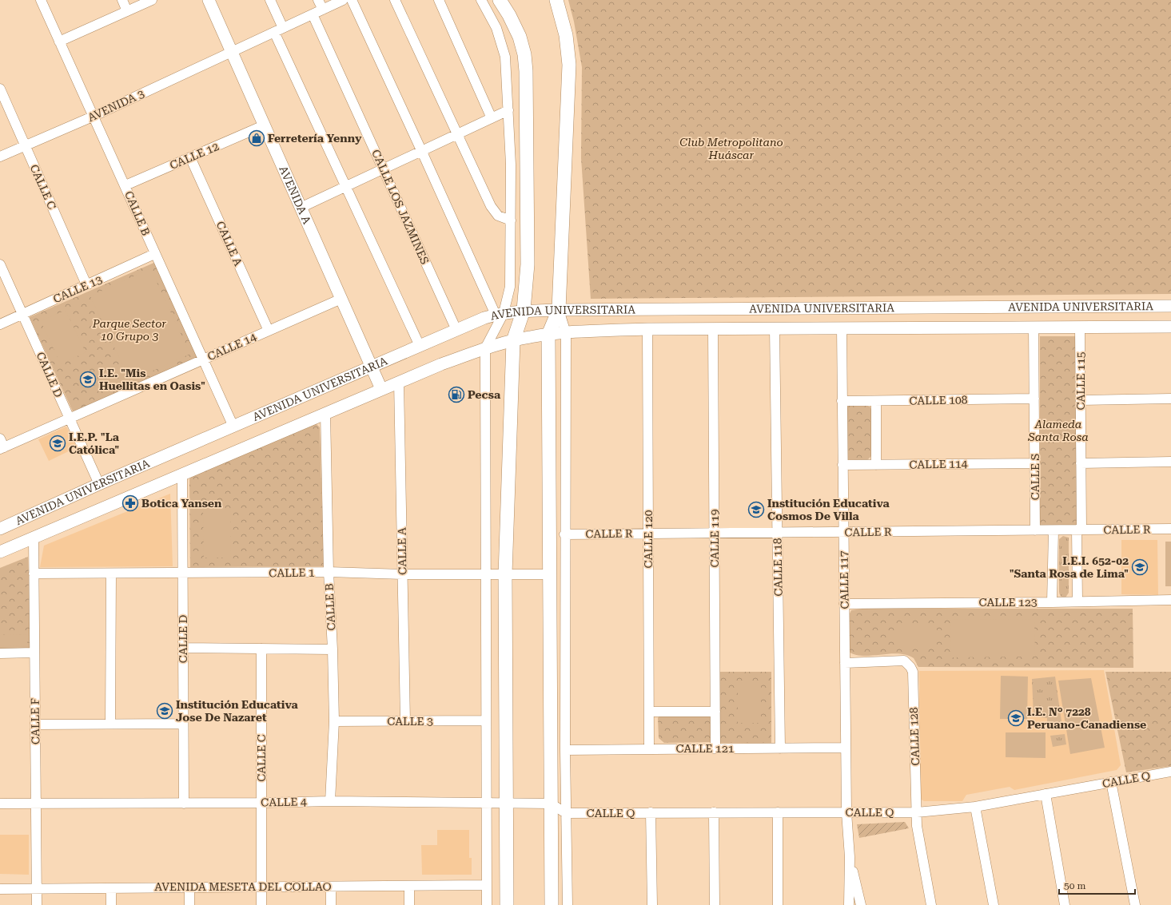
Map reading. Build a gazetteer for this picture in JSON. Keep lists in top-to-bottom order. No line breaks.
{"streets":{"street":["AVENIDA 3","CALLE 12","CALLE C","AVENIDA A","CALLE LOS JAZMINES","CALLE B","CALLE A","CALLE 13","AVENIDA UNIVERSITARIA","CALLE 14","CALLE D","CALLE 115","CALLE 108","CALLE 114","CALLE S","CALLE R","CALLE 119","CALLE 120","CALLE 118","CALLE 1","CALLE 117","CALLE 123","CALLE F","CALLE 3","CALLE 128","CALLE 121","CALLE Q","CALLE 4","AVENIDA MESETA DEL COLLAO"]},"crossings":[["AVENIDA 3","CALLE C"],["AVENIDA 3","AVENIDA A"],["AVENIDA 3","CALLE LOS JAZMINES"],["AVENIDA 3","CALLE B"],["CALLE 12","AVENIDA A"],["CALLE 12","CALLE B"],["CALLE 12","CALLE A"],["CALLE C","CALLE 13"],["CALLE C","CALLE 4"],["CALLE C","AVENIDA MESETA DEL COLLAO"],["AVENIDA A","AVENIDA UNIVERSITARIA"],["AVENIDA A","CALLE 14"],["CALLE LOS JAZMINES","AVENIDA UNIVERSITARIA"],["CALLE B","CALLE 13"],["CALLE B","AVENIDA UNIVERSITARIA"],["CALLE B","CALLE 14"],["CALLE B","CALLE 1"],["CALLE B","CALLE 3"],["CALLE B","CALLE 4"],["CALLE A","AVENIDA UNIVERSITARIA"],["CALLE A","CALLE 14"],["CALLE A","CALLE 1"],["CALLE A","CALLE 3"],["CALLE 13","CALLE D"],["AVENIDA UNIVERSITARIA","CALLE D"],["AVENIDA UNIVERSITARIA","CALLE 115"],["AVENIDA UNIVERSITARIA","CALLE S"],["AVENIDA UNIVERSITARIA","CALLE 119"],["AVENIDA UNIVERSITARIA","CALLE 120"],["AVENIDA UNIVERSITARIA","CALLE 118"],["AVENIDA UNIVERSITARIA","CALLE 117"],["AVENIDA UNIVERSITARIA","CALLE F"],["CALLE 14","CALLE D"],["CALLE D","CALLE 1"],["CALLE D","CALLE 4"],["CALLE 115","CALLE R"],["CALLE 115","CALLE 123"],["CALLE 108","CALLE S"],["CALLE 108","CALLE 117"],["CALLE 114","CALLE S"],["CALLE 114","CALLE 117"],["CALLE S","CALLE R"],["CALLE R","CALLE 119"],["CALLE R","CALLE 120"],["CALLE R","CALLE 118"],["CALLE R","CALLE 117"],["CALLE 119","CALLE 121"],["CALLE 120","CALLE 121"],["CALLE 118","CALLE 121"],["CALLE 1","CALLE F"],["CALLE 117","CALLE 123"],["CALLE 117","CALLE 128"],["CALLE 117","CALLE 121"],["CALLE 117","CALLE Q"],["CALLE F","CALLE 4"],["CALLE F","AVENIDA MESETA DEL COLLAO"],["CALLE 128","CALLE Q"]],"parks":["Club Metropolitano Huáscar","Parque Sector 10 Grupo 3","Alameda Santa Rosa"],"places":{"shop":["Ferretería Yenny"],"school or university":["I.E. \"Mis Huellitas en Oasis\"","I.E.P. \"La Católica\"","Institución Educativa Cosmos De Villa","I.E.I. 652-02 \"Santa Rosa de Lima\"","Institución Educativa Jose De Nazaret","I.E. N° 7228 Peruano-Canadiense"],"fuel station":["Pecsa"],"pharmacy":["Botica Yansen"]},"scale_bar":"50 m"}
